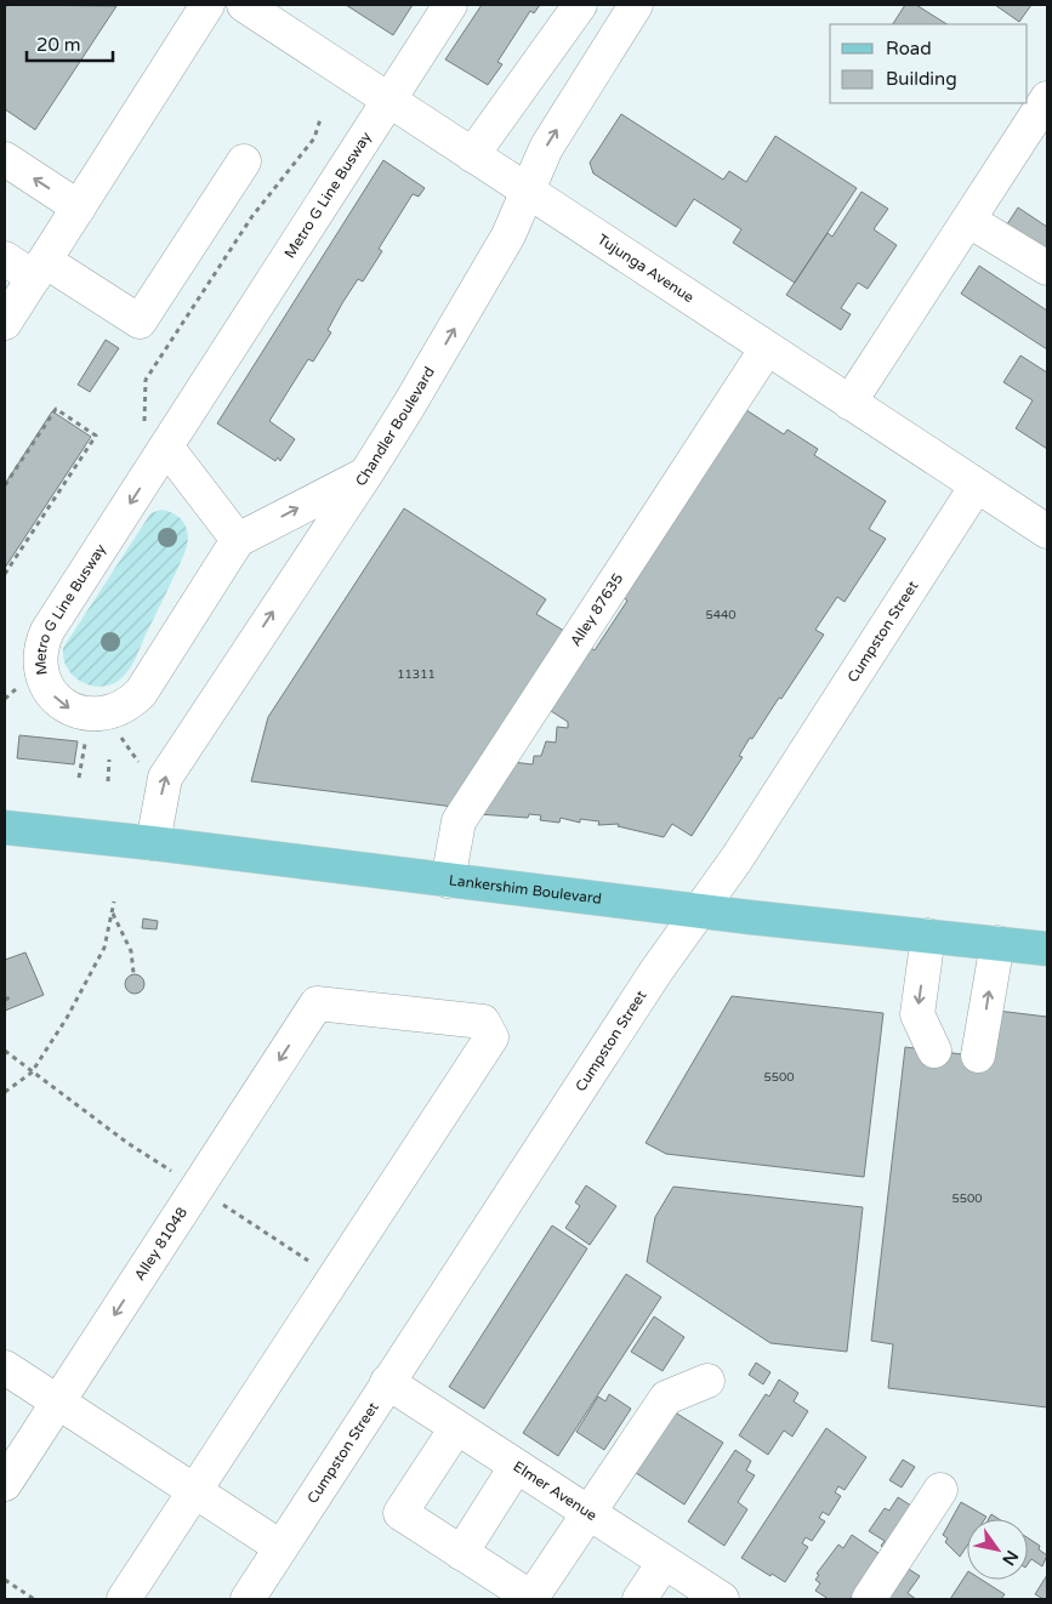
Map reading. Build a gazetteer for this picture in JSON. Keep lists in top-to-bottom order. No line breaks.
{"streets":{"main road":["Lankershim Boulevard"],"street":["Metro G Line Busway","Tujunga Avenue","Chandler Boulevard","Alley 87635","Cumpston Street","Alley 81048","Elmer Avenue"]},"crossings":[["Metro G Line Busway","Tujunga Avenue"],["Tujunga Avenue","Chandler Boulevard"],["Tujunga Avenue","Alley 87635"],["Tujunga Avenue","Cumpston Street"],["Chandler Boulevard","Lankershim Boulevard"],["Alley 87635","Lankershim Boulevard"],["Cumpston Street","Lankershim Boulevard"],["Cumpston Street","Elmer Avenue"]],"one_way":["Chandler Boulevard"],"house_numbers":["5440","11311","5500","5500"],"legend":["Road","Building"],"scale_bar":"20 m","north":"bottom right"}
